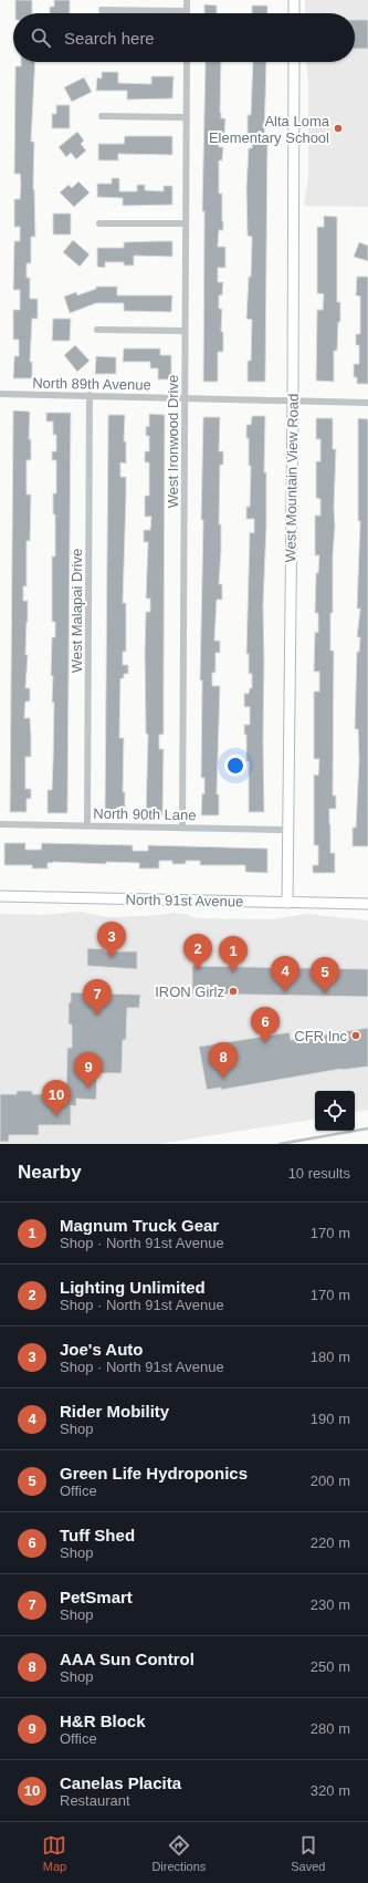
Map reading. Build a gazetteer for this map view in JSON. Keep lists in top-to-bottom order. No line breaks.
{"streets":{"street":["North 89th Avenue","West Ironwood Drive","West Mountain View Road","West Malapai Drive","North 90th Lane","North 91st Avenue"]},"crossings":[["North 89th Avenue","West Ironwood Drive"],["North 89th Avenue","West Mountain View Road"],["North 89th Avenue","West Malapai Drive"],["West Ironwood Drive","North 90th Lane"],["West Mountain View Road","North 90th Lane"],["West Mountain View Road","North 91st Avenue"],["West Malapai Drive","North 90th Lane"]],"places":["Alta Loma Elementary School","IRON Girlz","CFR Inc"],"page":{"search":"Search here","pins":["3","2","1","4","5","7","6","8","9","10"],"heading":["Nearby","10 results"],"list":[{"mark":"1","name":"Magnum Truck Gear","note":"Shop · North 91st Avenue","value":"170 m"},{"mark":"2","name":"Lighting Unlimited","note":"Shop · North 91st Avenue","value":"170 m"},{"mark":"3","name":"Joe's Auto","note":"Shop · North 91st Avenue","value":"180 m"},{"mark":"4","name":"Rider Mobility","note":"Shop","value":"190 m"},{"mark":"5","name":"Green Life Hydroponics","note":"Office","value":"200 m"},{"mark":"6","name":"Tuff Shed","note":"Shop","value":"220 m"},{"mark":"7","name":"PetSmart","note":"Shop","value":"230 m"},{"mark":"8","name":"AAA Sun Control","note":"Shop","value":"250 m"},{"mark":"9","name":"H&R Block","note":"Office","value":"280 m"},{"mark":"10","name":"Canelas Placita","note":"Restaurant","value":"320 m"}],"nav":["Map","Directions","Saved"]}}
